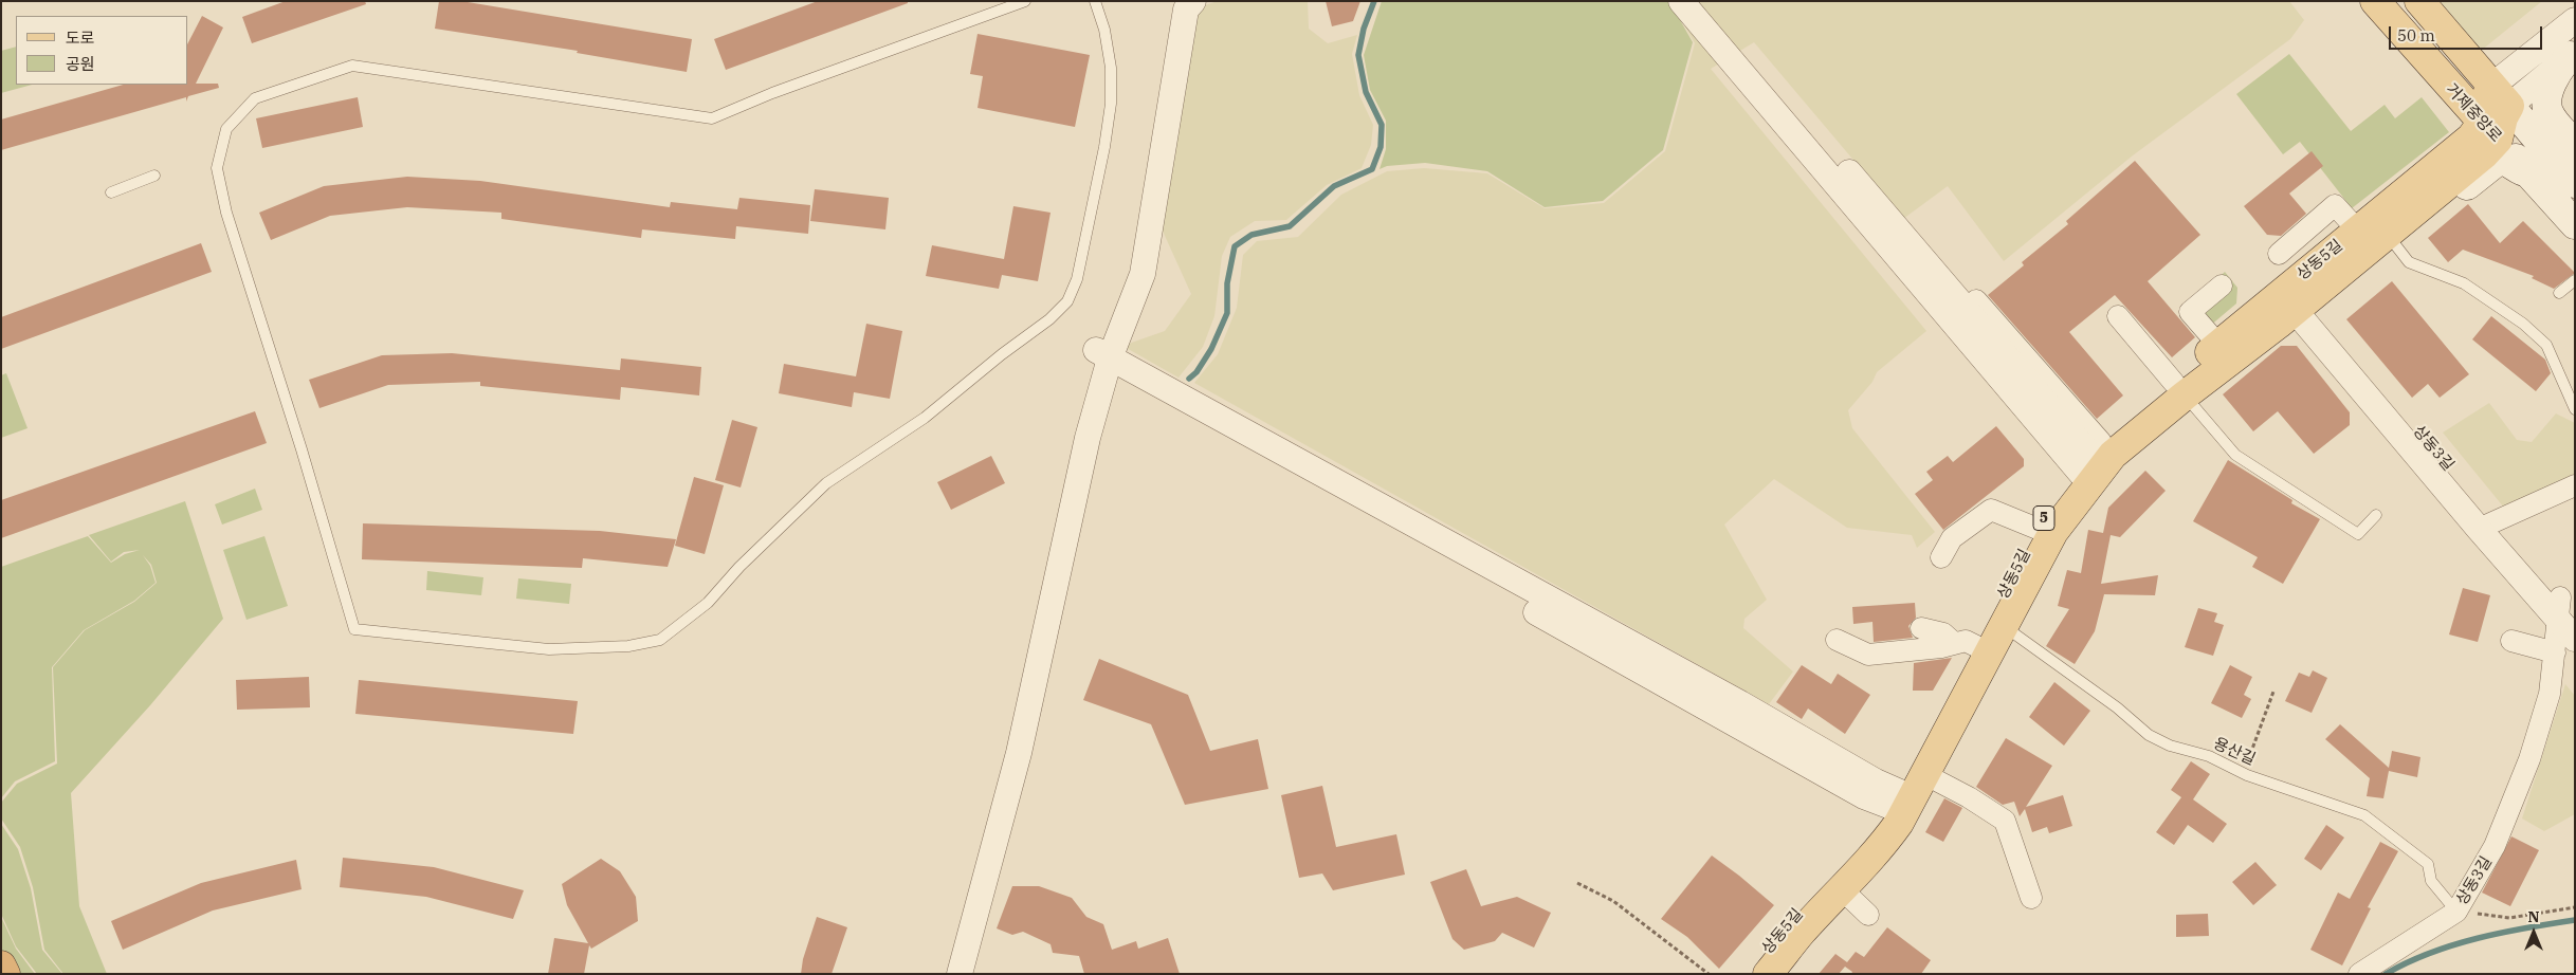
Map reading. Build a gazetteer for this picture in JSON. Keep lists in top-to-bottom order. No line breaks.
{"streets":{"main road":["거제중앙로","상동5길","5"],"street":["상동3길"],"lane":["용산길"]},"crossings":[["상동5길","상동3길"],["상동5길","용산길"],["상동3길","용산길"]],"legend":["도로","공원"],"scale_bar":"50 m","north":"top"}
